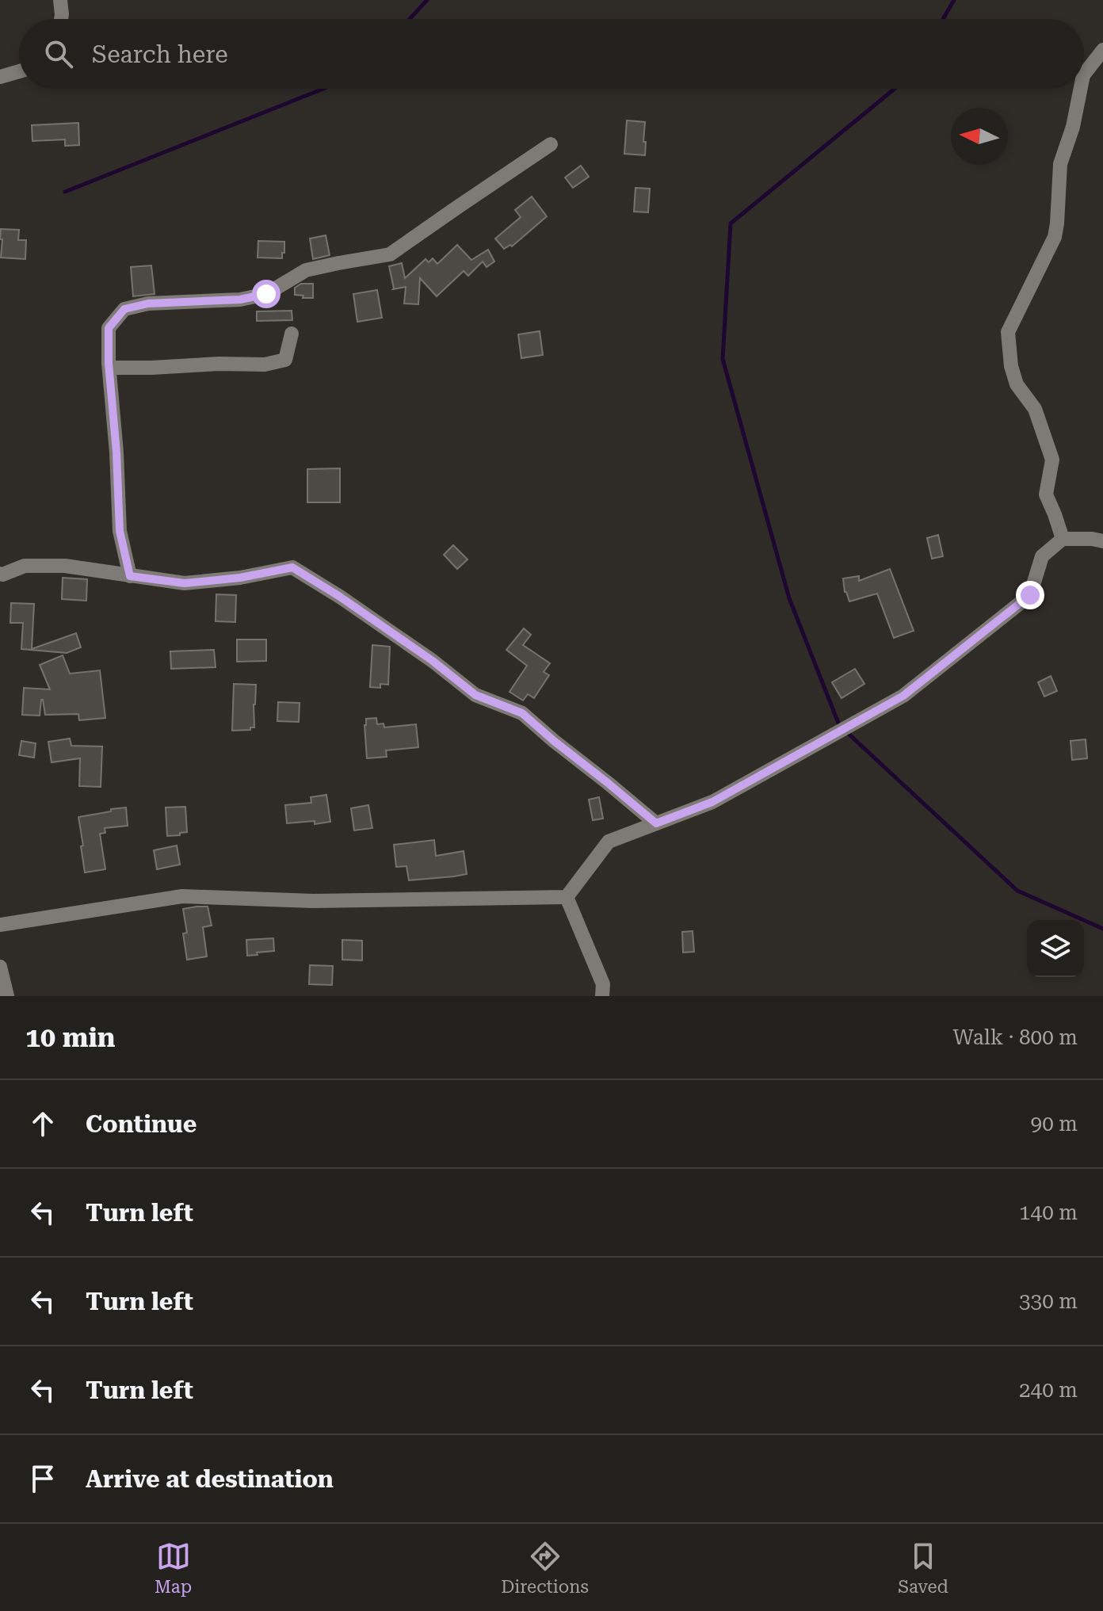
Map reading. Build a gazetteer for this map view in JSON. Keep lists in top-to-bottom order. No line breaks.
{"north":"left","page":{"search":"Search here","heading":["10 min","Walk · 800 m"],"list":[["Continue","90 m"],["Turn left","140 m"],["Turn left","330 m"],["Turn left","240 m"],"Arrive at destination"],"nav":["Map","Directions","Saved"]}}
